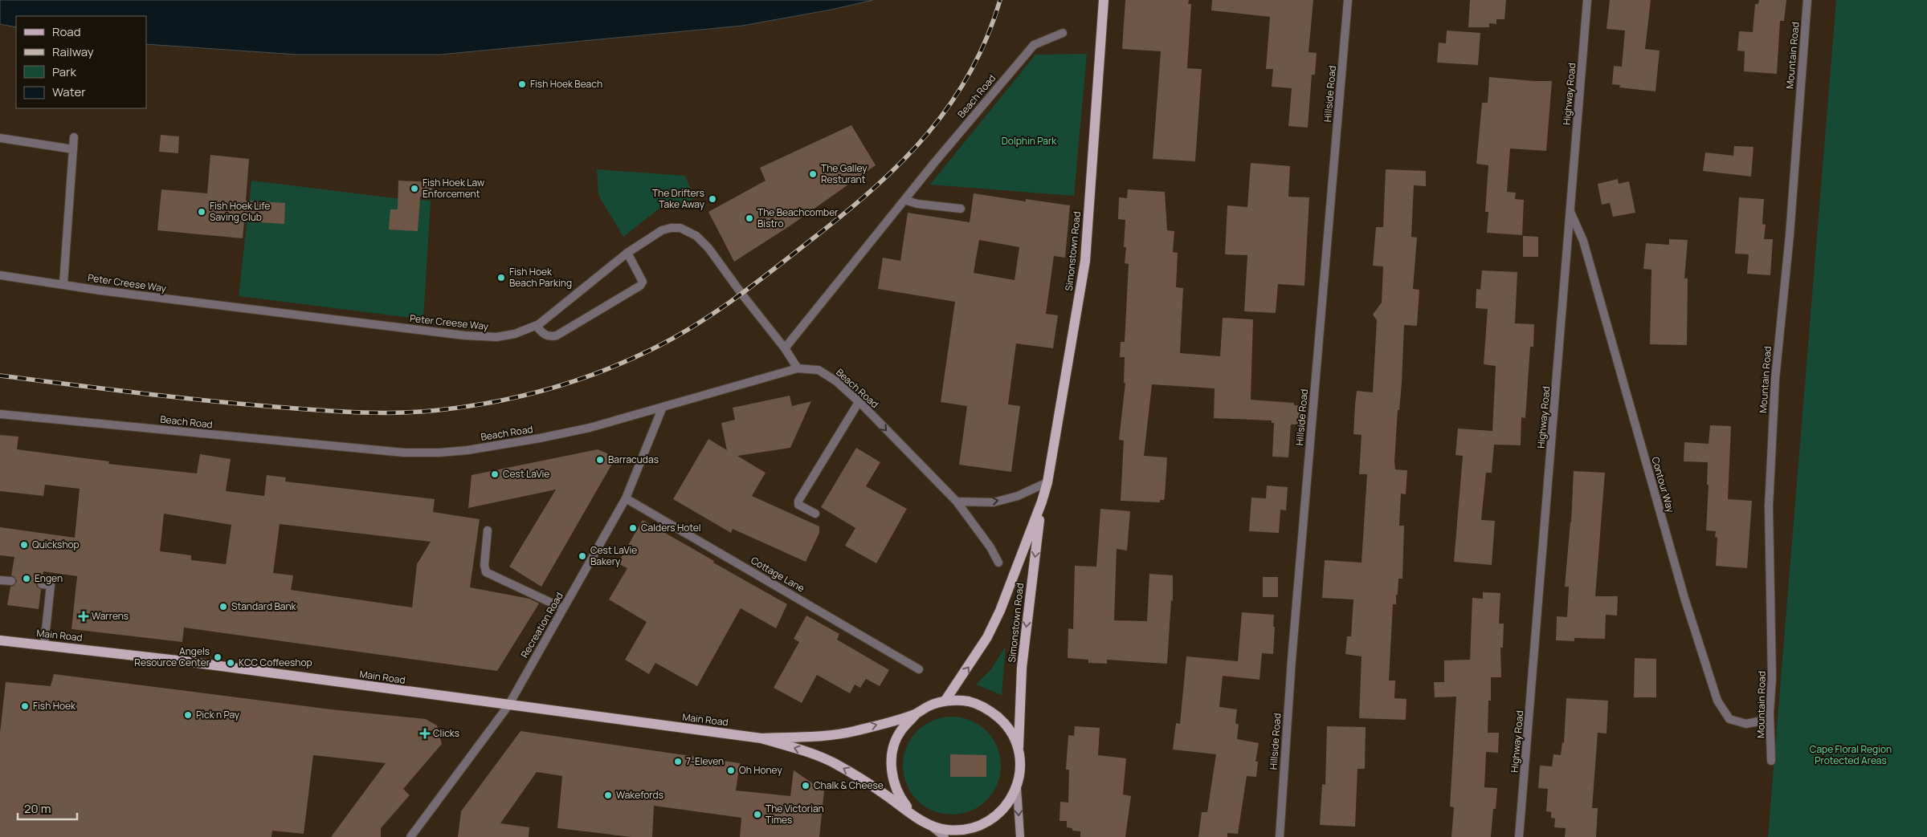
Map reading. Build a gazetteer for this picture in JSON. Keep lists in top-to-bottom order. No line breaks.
{"streets":{"main road":["Simonstown Road","Main Road"],"street":["Mountain Road","Hillside Road","Highway Road","Beach Road","Peter Creese Way","Contour Way","Cottage Lane","Recreation Road"]},"crossings":[["Mountain Road","Contour Way"],["Highway Road","Contour Way"],["Beach Road","Peter Creese Way"],["Beach Road","Recreation Road"],["Simonstown Road","Main Road"],["Cottage Lane","Recreation Road"],["Recreation Road","Main Road"]],"parks":["Dolphin Park","Cape Floral Region Protected Areas"],"places":{"other":["Fish Hoek Beach","The Galley Resturant","Fish Hoek Law Enforcement","The Drifters Take Away","Fish Hoek Life Saving Club","The Beachcomber Bistro","Fish Hoek Beach Parking","Barracudas","Cest LaVie","Calders Hotel","Quickshop","Cest LaVie Bakery","Engen","Standard Bank","Angels Resource Center","KCC Coffeeshop","Fish Hoek","Pick n Pay","7-Eleven","Oh Honey","Chalk & Cheese","Wakefords","The Victorian Times"],"health":["Warrens","Clicks"]},"legend":["Road","Railway","Park","Water"],"scale_bar":"20 m"}
